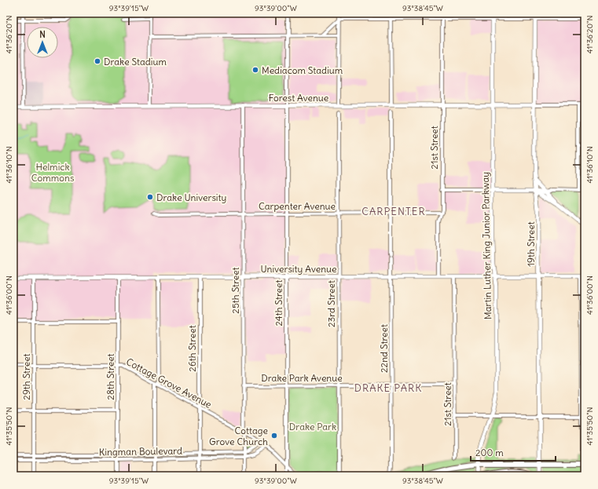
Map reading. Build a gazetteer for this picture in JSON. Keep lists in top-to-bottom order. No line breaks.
{"streets":{"main road":["Forest Avenue","19th Street","Martin Luther King Junior Parkway","University Avenue"],"street":["21st Street","Carpenter Avenue","25th Street","24th Street","23rd Street","26th Street","22nd Street","29th Street","28th Street","Drake Park Avenue","Cottage Grove Avenue","Kingman Boulevard"]},"crossings":[["Forest Avenue","21st Street"],["Forest Avenue","19th Street"],["Forest Avenue","Martin Luther King Junior Parkway"],["Forest Avenue","25th Street"],["Forest Avenue","24th Street"],["21st Street","Carpenter Avenue"],["21st Street","University Avenue"],["21st Street","Drake Park Avenue"],["Carpenter Avenue","25th Street"],["Carpenter Avenue","24th Street"],["Carpenter Avenue","23rd Street"],["Carpenter Avenue","22nd Street"],["19th Street","University Avenue"],["Martin Luther King Junior Parkway","University Avenue"],["University Avenue","25th Street"],["University Avenue","24th Street"],["University Avenue","23rd Street"],["University Avenue","26th Street"],["University Avenue","22nd Street"],["University Avenue","29th Street"],["University Avenue","28th Street"],["25th Street","Drake Park Avenue"],["25th Street","Cottage Grove Avenue"],["25th Street","Kingman Boulevard"],["24th Street","Drake Park Avenue"],["24th Street","Cottage Grove Avenue"],["23rd Street","Drake Park Avenue"],["26th Street","Cottage Grove Avenue"],["26th Street","Kingman Boulevard"],["22nd Street","Drake Park Avenue"],["29th Street","Cottage Grove Avenue"],["29th Street","Kingman Boulevard"],["28th Street","Cottage Grove Avenue"],["28th Street","Kingman Boulevard"],["Cottage Grove Avenue","Kingman Boulevard"]],"districts":["CARPENTER","DRAKE PARK"],"parks":["Helmick Commons","Drake Park"],"places":["Drake Stadium","Mediacom Stadium","Drake University","Cottage Grove Church"],"scale_bar":"200 m","north":"top","coordinates":["93°39'15\"W","93°39'00\"W","93°38'45\"W","41°36'20\"N","41°36'10\"N","41°36'00\"N","41°35'50\"N"]}
